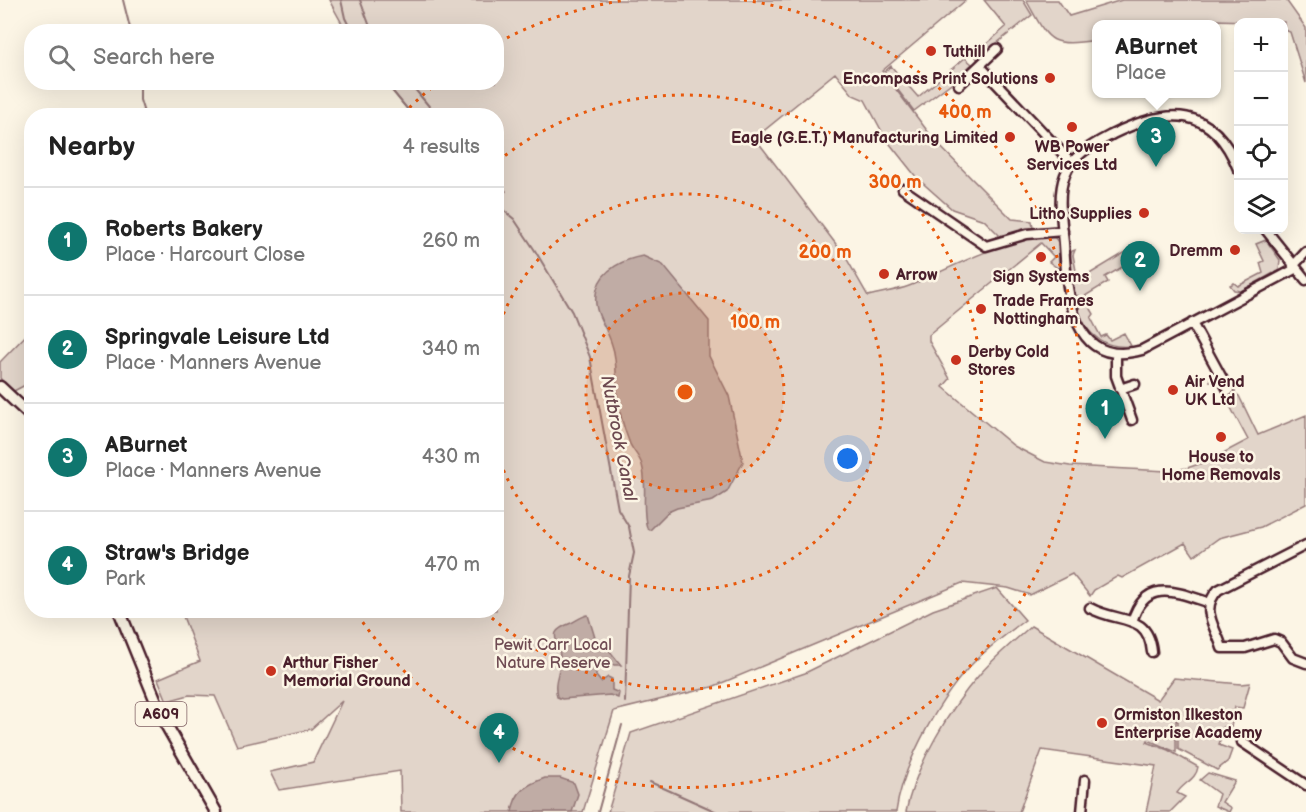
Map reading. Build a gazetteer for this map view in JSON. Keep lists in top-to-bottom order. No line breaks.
{"streets":{"main road":["A609"]},"water":["Nutbrook Canal"],"parks":["Pewit Carr Local Nature Reserve"],"places":["Tuthill","Encompass Print Solutions","WB Power Services Ltd","Eagle (G.E.T.) Manufacturing Limited","Litho Supplies","Dremm","Sign Systems","Arrow","Trade Frames Nottingham","Derby Cold Stores","Air Vend UK Ltd","House to Home Removals","Arthur Fisher Memorial Ground","Ormiston Ilkeston Enterprise Academy"],"page":{"map_buttons":["+","−"],"popup":["ABurnet","Place"],"search":"Search here","heading":["Nearby","4 results"],"pins":["3","2","1","4"],"list":[{"mark":"1","name":"Roberts Bakery","note":"Place · Harcourt Close","value":"260 m"},{"mark":"2","name":"Springvale Leisure Ltd","note":"Place · Manners Avenue","value":"340 m"},{"mark":"3","name":"ABurnet","note":"Place · Manners Avenue","value":"430 m"},{"mark":"4","name":"Straw's Bridge","note":"Park","value":"470 m"}]},"rings":["400 m","300 m","200 m","100 m"]}
